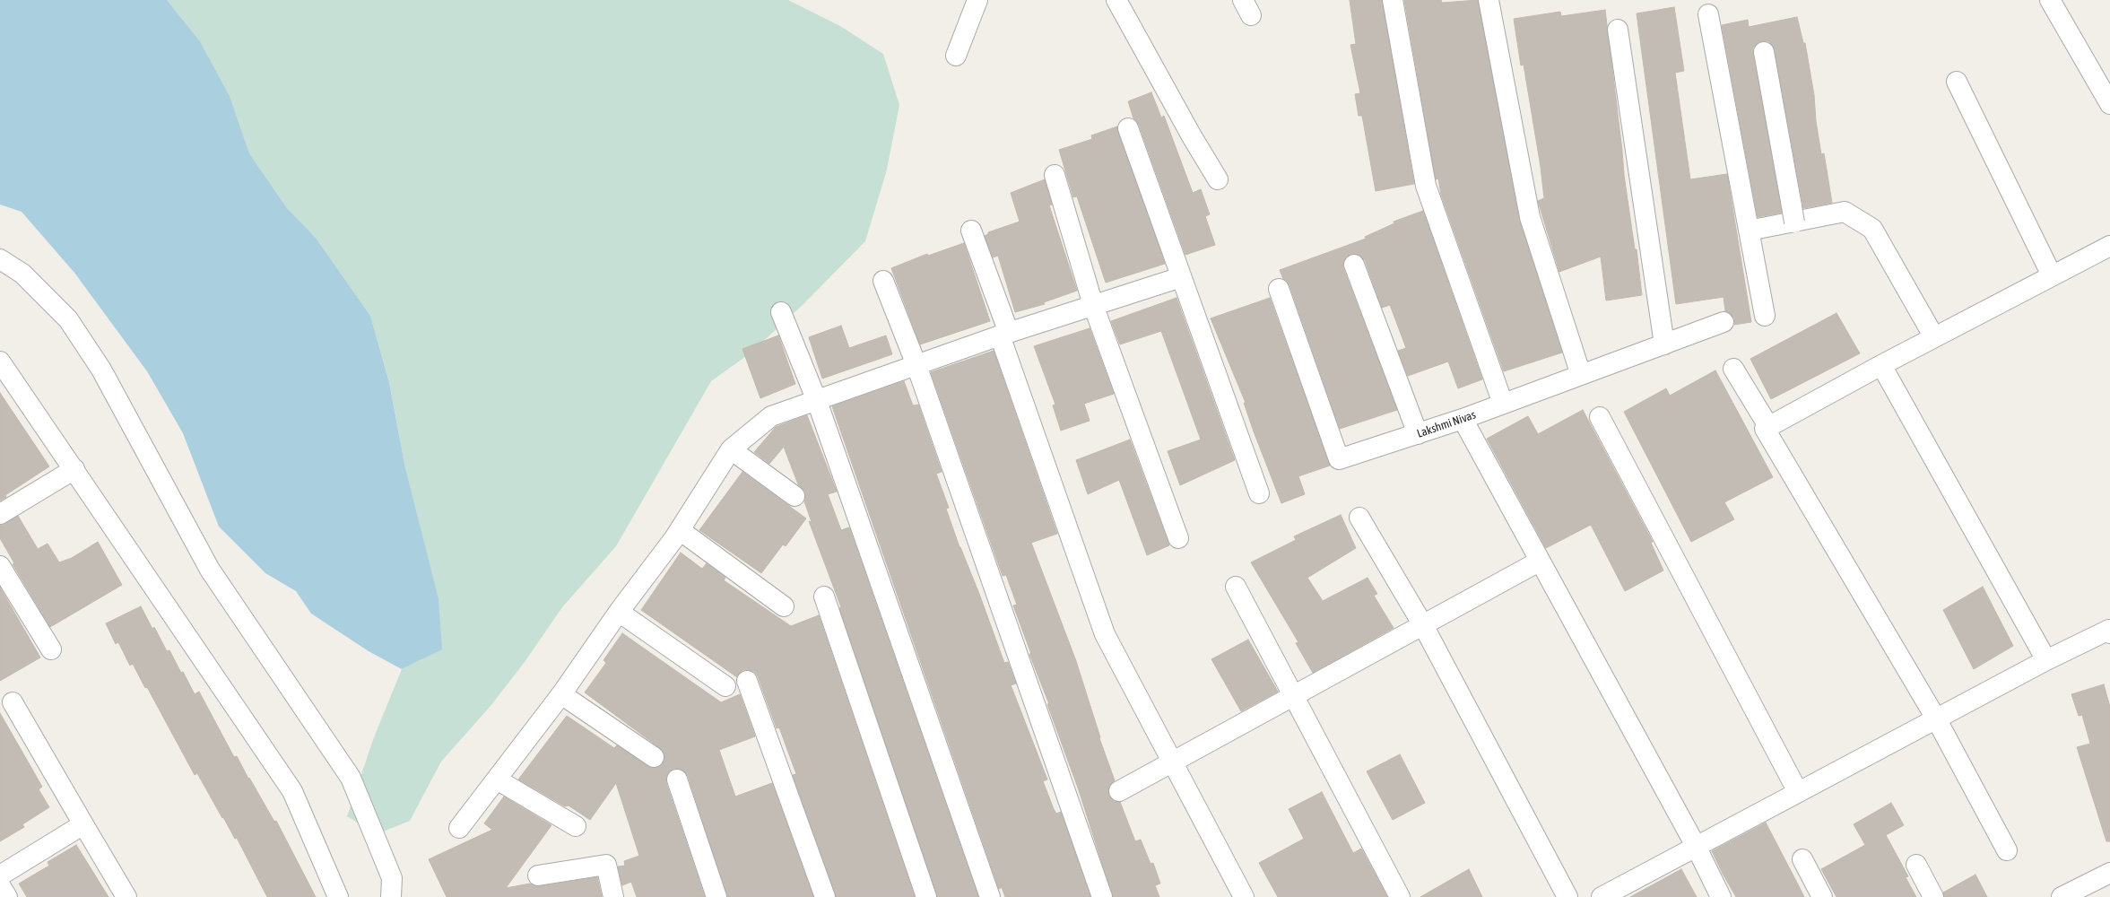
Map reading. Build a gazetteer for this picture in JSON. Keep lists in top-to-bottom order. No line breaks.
{"streets":{"street":["Lakshmi Nivas"]}}
